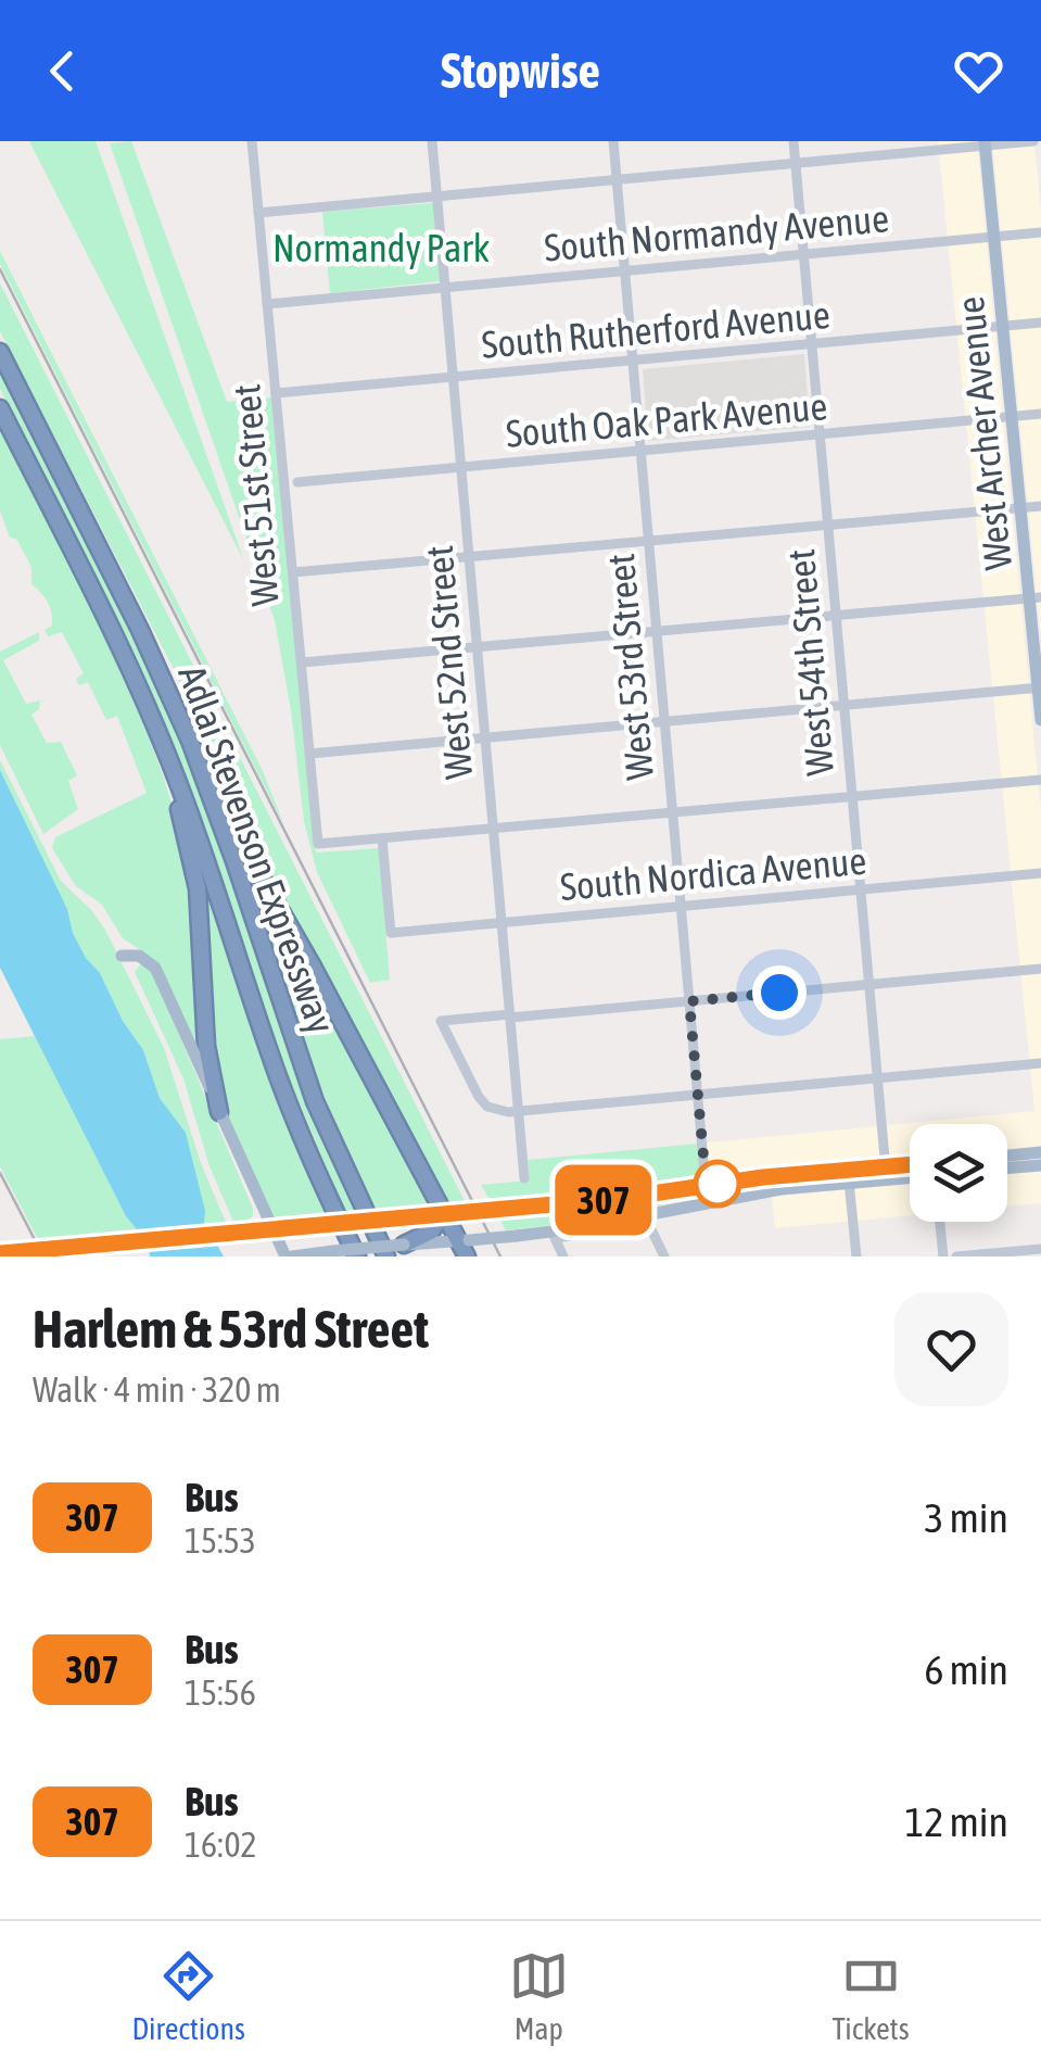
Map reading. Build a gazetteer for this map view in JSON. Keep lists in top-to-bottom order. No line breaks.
{"streets":{"highway":["Adlai Stevenson Expressway"],"main road":["West Archer Avenue"],"street":["South Normandy Avenue","South Rutherford Avenue","South Oak Park Avenue","West 51st Street","West 52nd Street","West 54th Street","West 53rd Street","South Nordica Avenue"]},"crossings":[["South Normandy Avenue","West Archer Avenue"],["South Normandy Avenue","West 51st Street"],["South Normandy Avenue","West 52nd Street"],["South Normandy Avenue","West 54th Street"],["South Normandy Avenue","West 53rd Street"],["South Rutherford Avenue","West Archer Avenue"],["South Rutherford Avenue","West 51st Street"],["South Rutherford Avenue","West 52nd Street"],["South Rutherford Avenue","West 54th Street"],["South Rutherford Avenue","West 53rd Street"],["South Oak Park Avenue","West Archer Avenue"],["South Oak Park Avenue","West 52nd Street"],["South Oak Park Avenue","West 54th Street"],["South Oak Park Avenue","West 53rd Street"],["West 51st Street","South Nordica Avenue"],["West 52nd Street","South Nordica Avenue"],["West 54th Street","South Nordica Avenue"],["West 53rd Street","South Nordica Avenue"]],"parks":["Normandy Park"],"lines":["bus line 307"],"page":{"header":"Stopwise","on_map":"307","heading":["Harlem & 53rd Street","Walk · 4 min · 320 m"],"list":[{"mark":"307","name":"Bus","note":"15:53","value":"3 min"},{"mark":"307","name":"Bus","note":"15:56","value":"6 min"},{"mark":"307","name":"Bus","note":"16:02","value":"12 min"}],"tabs":["Directions","Map","Tickets"]}}
